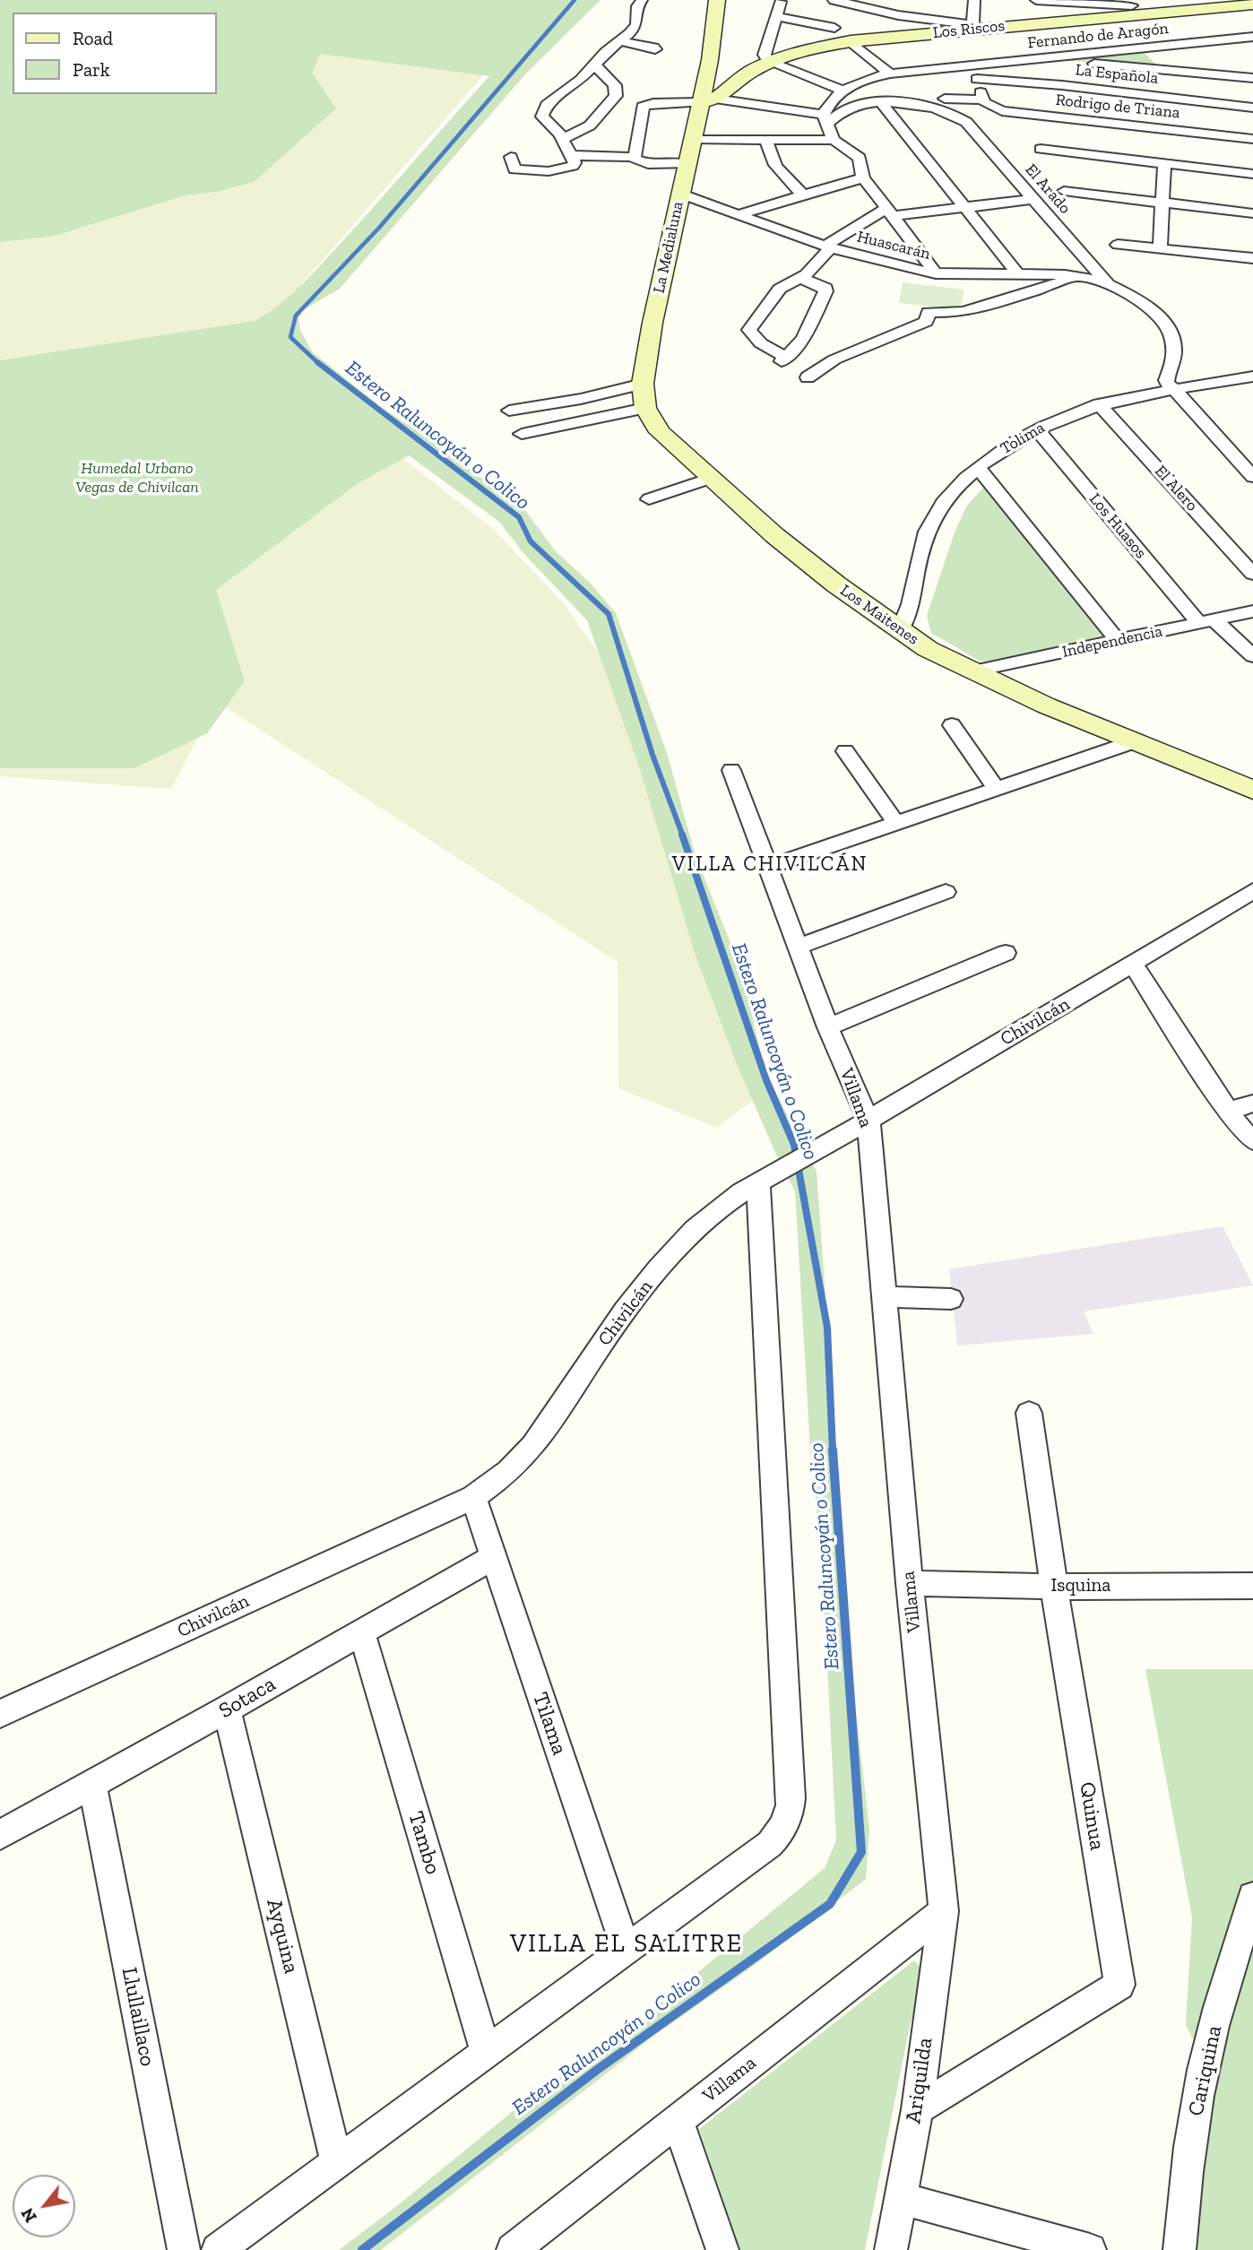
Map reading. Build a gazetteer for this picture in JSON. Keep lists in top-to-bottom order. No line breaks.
{"streets":{"street":["Los Riscos","Fernando de Aragón","La Española","Rodrigo de Triana","El Arado","Huascarán","La Medialuna","Tolima","El Alero","Los Huasos","Los Maitenes","Independencia","Chivilcán","Villama","Isquina","Sotaca","Tilama","Quinua","Tambo","Ayquina","Llullaillaco","Cariquina","Ariquilda"]},"crossings":[["Los Riscos","La Medialuna"],["Fernando de Aragón","El Arado"],["La Española","Rodrigo de Triana"],["El Arado","Huascarán"],["El Arado","Tolima"],["Huascarán","La Medialuna"],["La Medialuna","Los Maitenes"],["Tolima","El Alero"],["Tolima","Los Huasos"],["Tolima","Los Maitenes"],["Los Huasos","Independencia"],["Los Maitenes","Independencia"],["Chivilcán","Villama"],["Chivilcán","Tilama"],["Villama","Isquina"],["Villama","Ariquilda"],["Isquina","Quinua"],["Sotaca","Tilama"],["Sotaca","Tambo"],["Sotaca","Ayquina"],["Sotaca","Llullaillaco"],["Quinua","Ariquilda"]],"districts":["VILLA CHIVILCÁN","VILLA EL SALITRE"],"water":["Estero Raluncoyán o Colico"],"parks":["Humedal Urbano Vegas de Chivilcan"],"legend":["Road","Park"],"north":"bottom left"}
